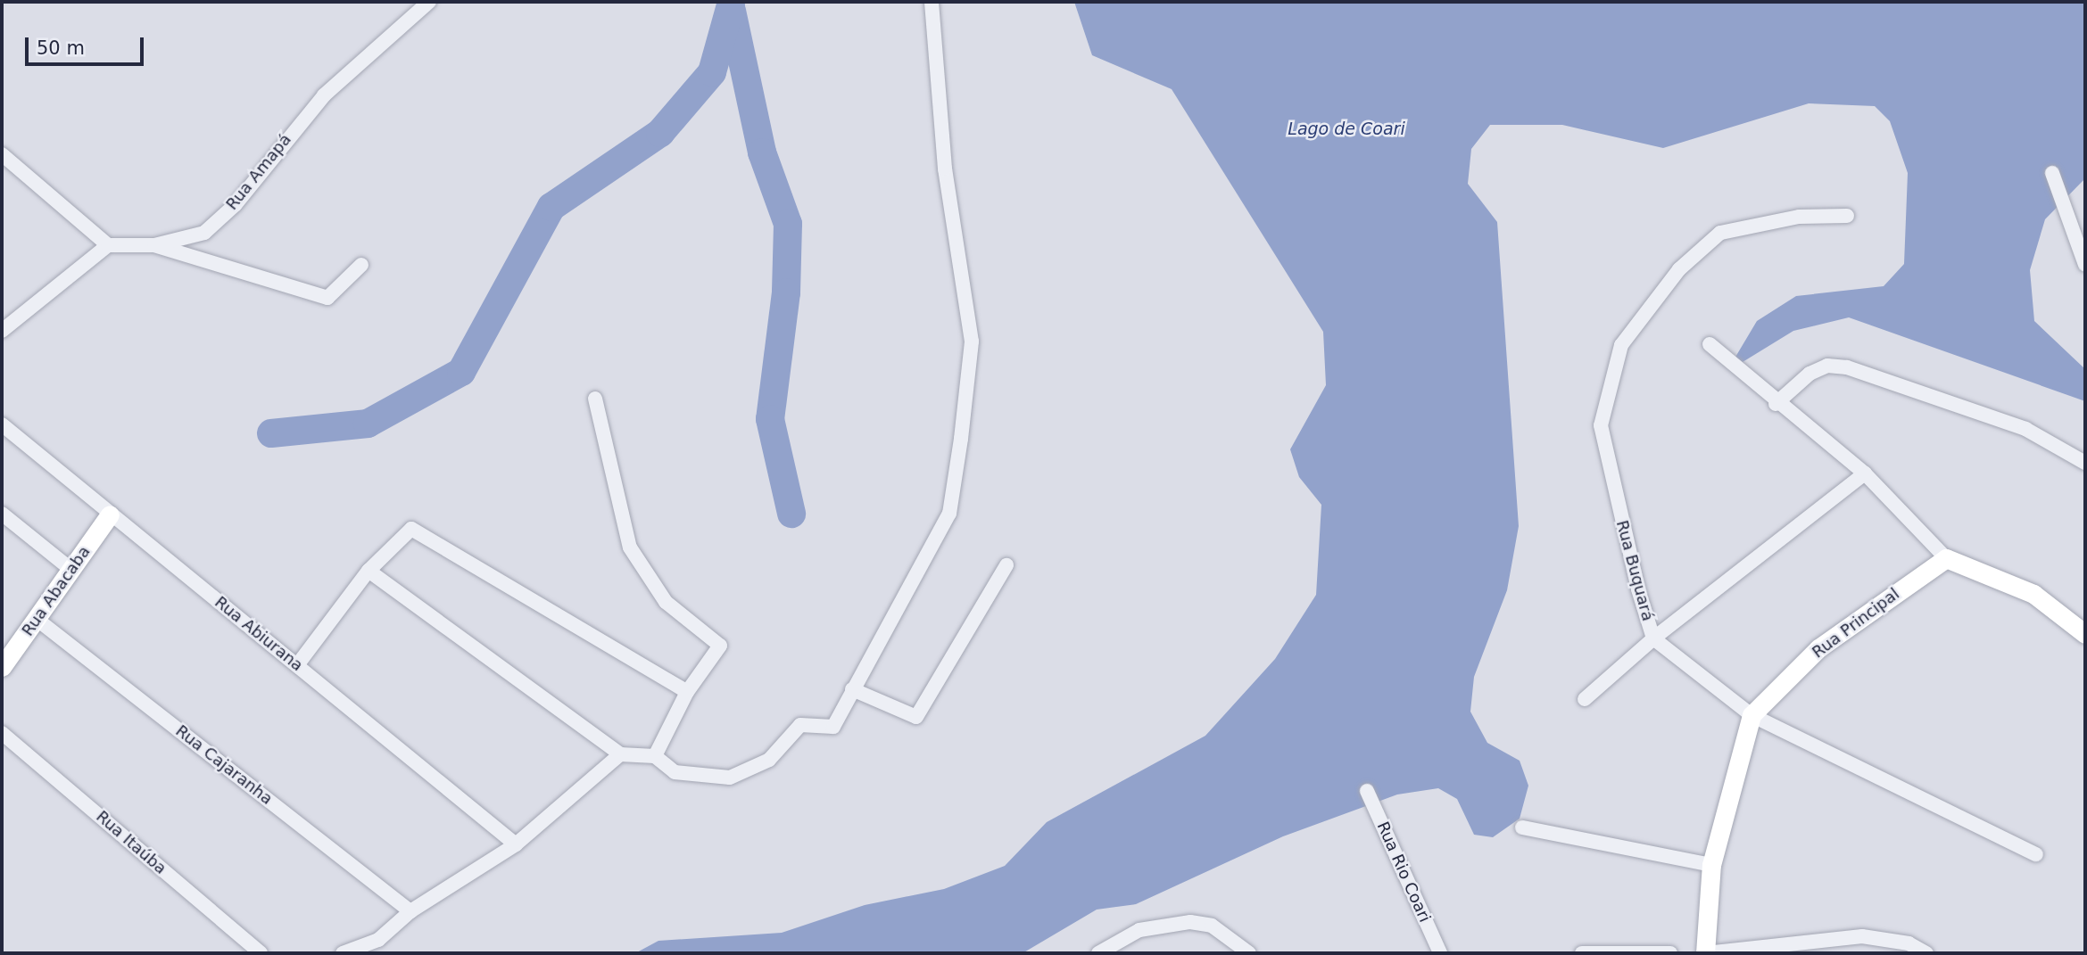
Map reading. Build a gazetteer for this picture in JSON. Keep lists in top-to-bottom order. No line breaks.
{"streets":{"street":["Rua Amapá","Rua Buquará","Rua Abacaba","Rua Principal","Rua Abiurana","Rua Cajaranha","Rua Itaúba","Rua Rio Coari"]},"crossings":[["Rua Buquará","Rua Principal"],["Rua Abacaba","Rua Abiurana"],["Rua Abacaba","Rua Cajaranha"]],"water":["Lago de Coari"],"scale_bar":"50 m"}
